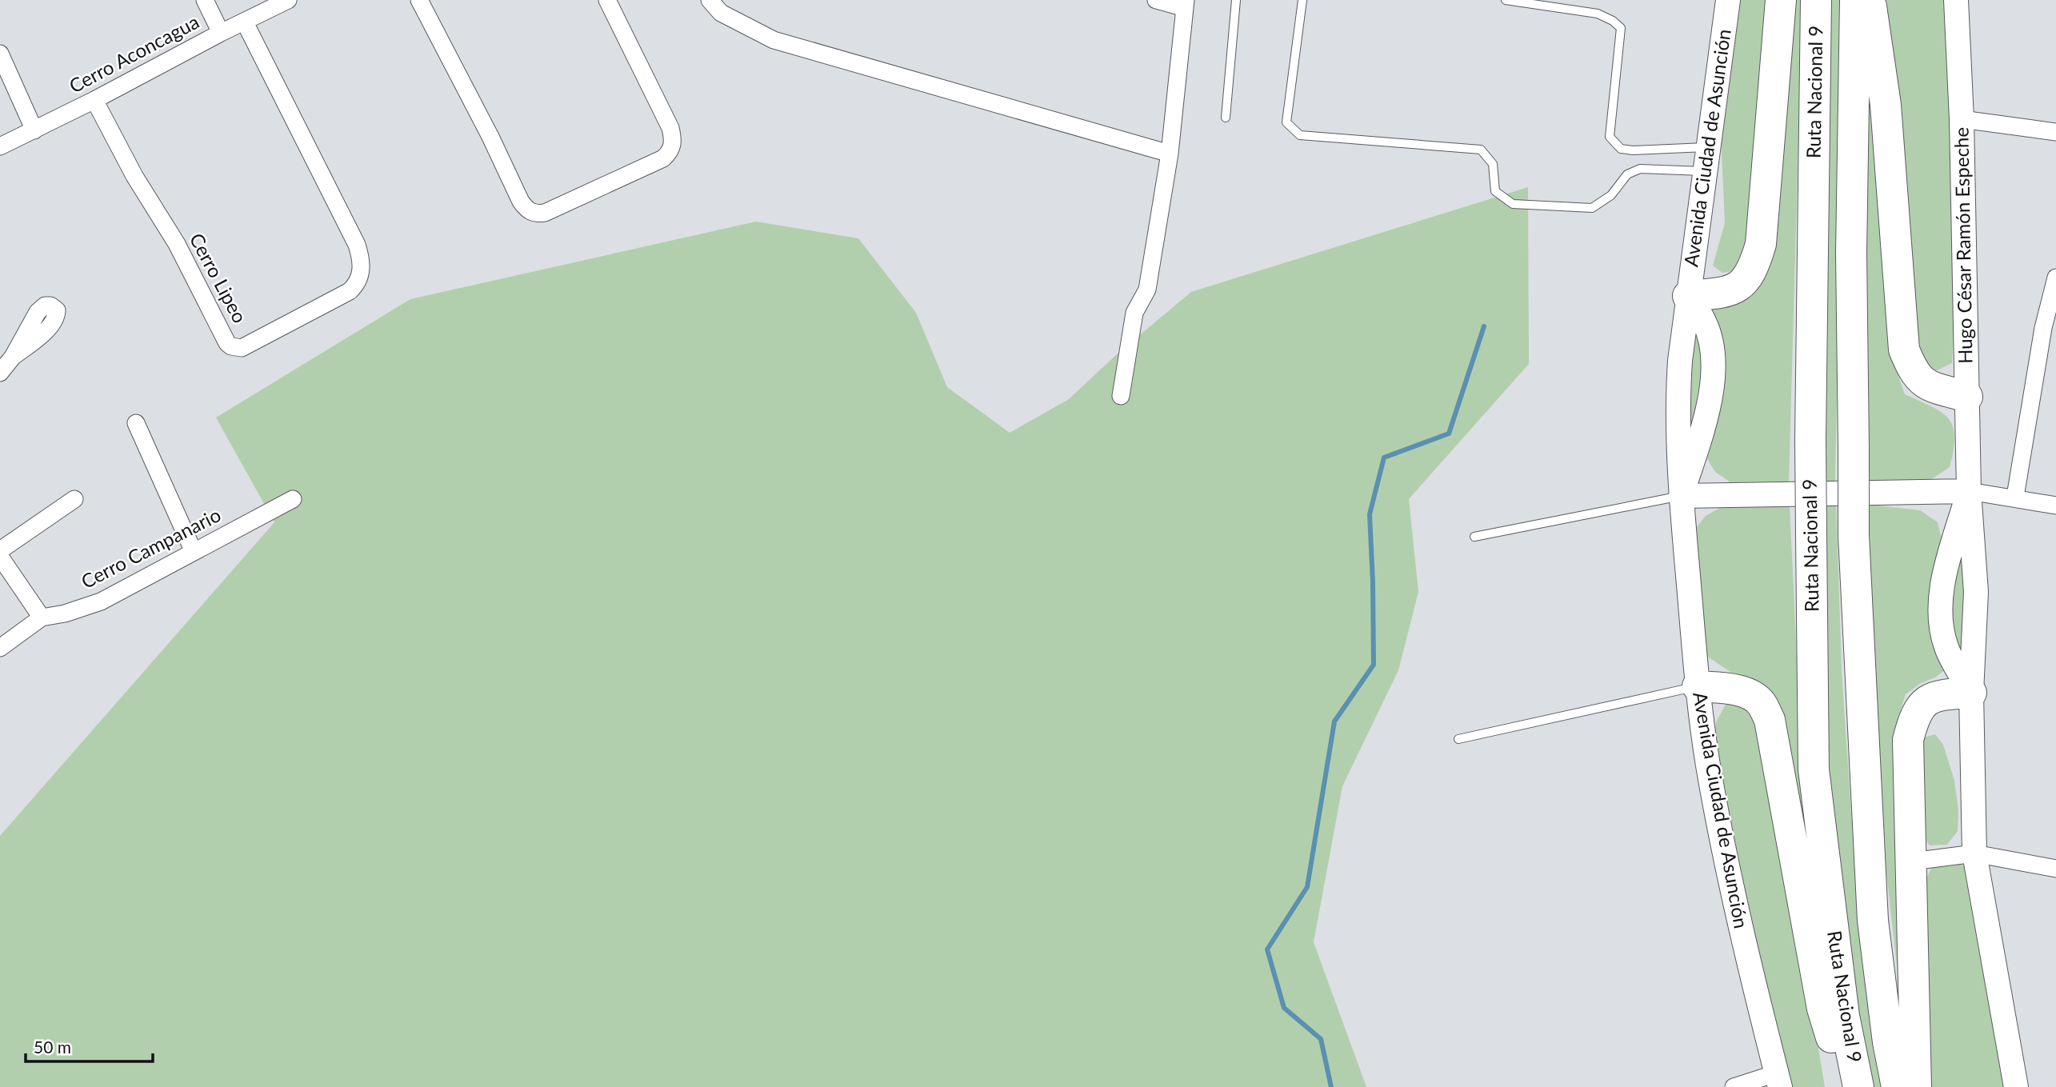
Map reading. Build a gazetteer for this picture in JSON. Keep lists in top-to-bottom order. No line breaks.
{"streets":{"highway":["Ruta Nacional 9"],"street":["Cerro Aconcagua","Avenida Ciudad de Asunción","Hugo César Ramón Espeche","Cerro Lipeo","Cerro Campanario"]},"crossings":[["Cerro Aconcagua","Cerro Lipeo"]],"scale_bar":"50 m"}
